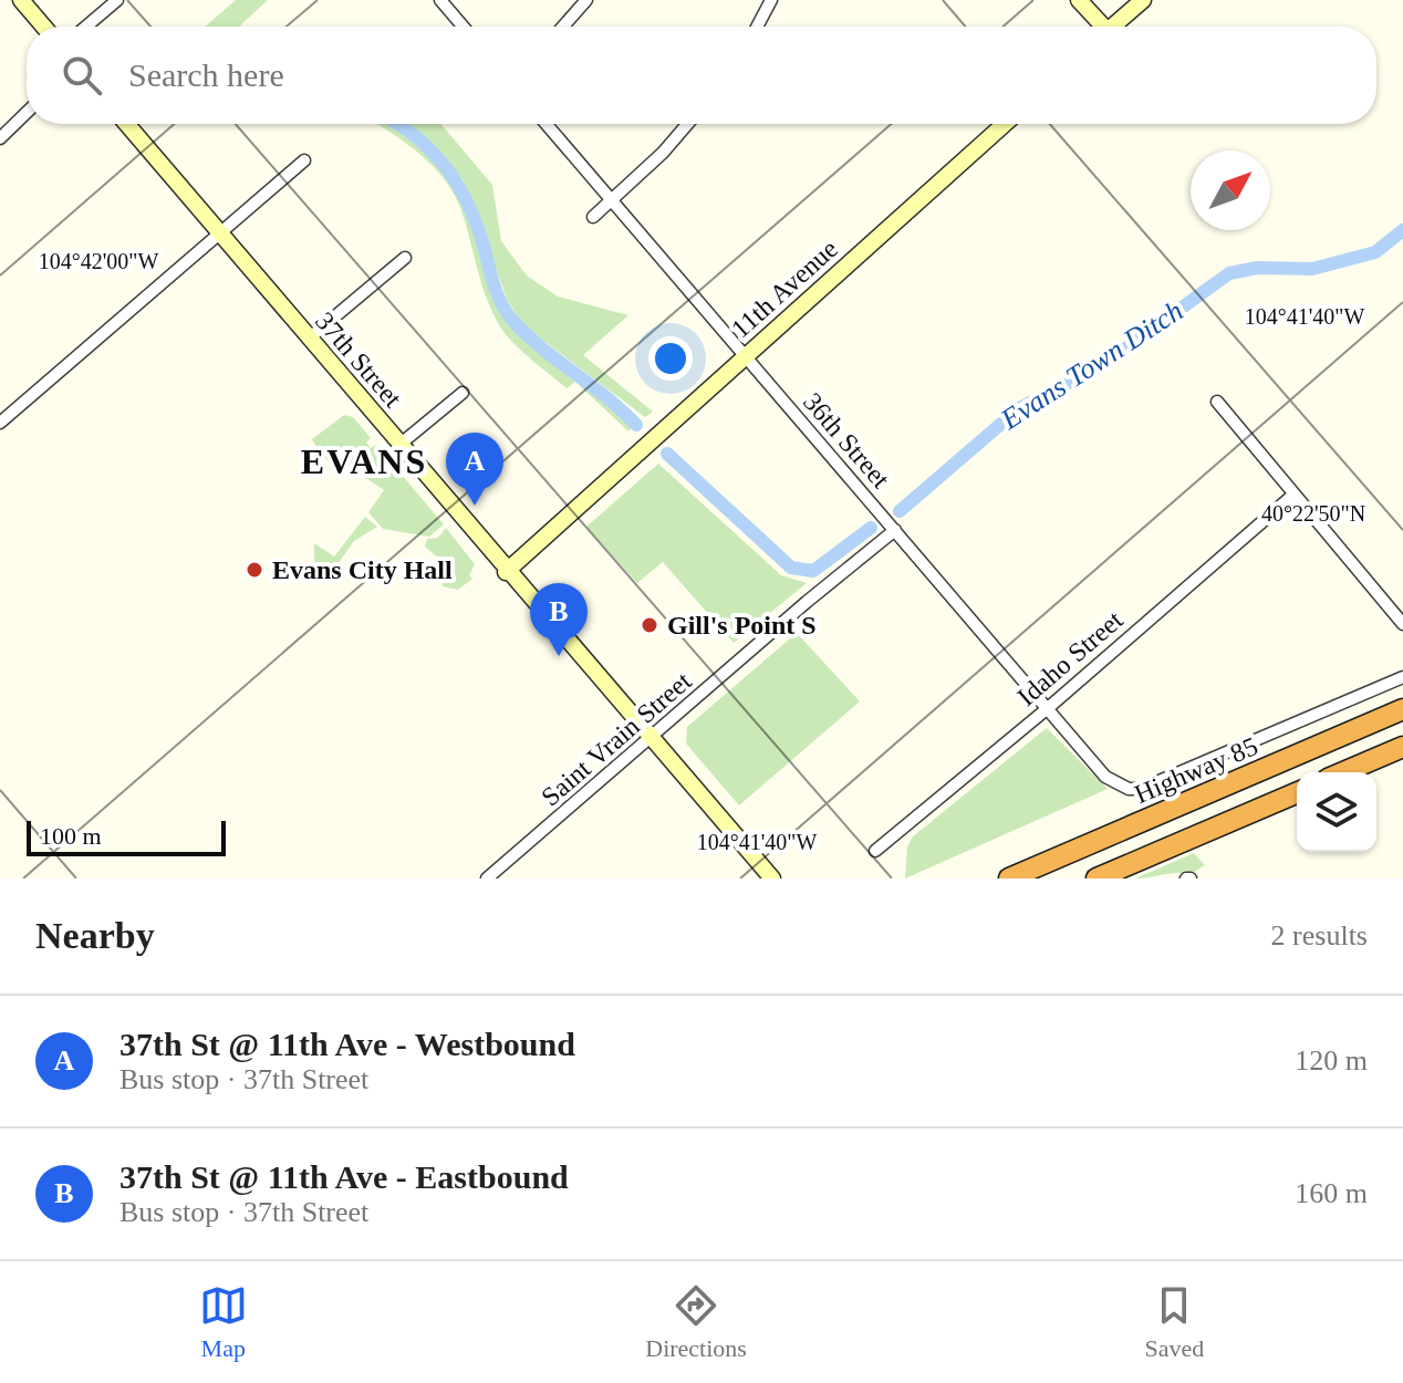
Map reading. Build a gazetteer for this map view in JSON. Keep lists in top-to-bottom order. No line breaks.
{"streets":{"highway":["Highway 85"],"main road":["11th Avenue","37th Street"],"street":["36th Street","Idaho Street","Saint Vrain Street"]},"crossings":[["11th Avenue","37th Street"],["11th Avenue","36th Street"],["37th Street","Saint Vrain Street"],["36th Street","Idaho Street"],["36th Street","Saint Vrain Street"]],"districts":["EVANS"],"water":["Evans Town Ditch"],"places":["Evans City Hall","Gill's Point S"],"scale_bar":"100 m","north":"top right","page":{"search":"Search here","pins":["A","B"],"scale":"100 m","heading":["Nearby","2 results"],"list":[{"mark":"A","name":"37th St @ 11th Ave - Westbound","note":"Bus stop · 37th Street","value":"120 m"},{"mark":"B","name":"37th St @ 11th Ave - Eastbound","note":"Bus stop · 37th Street","value":"160 m"}],"nav":["Map","Directions","Saved"]},"coordinates":["104°42'00\"W","104°41'40\"W","40°22'50\"N"]}
